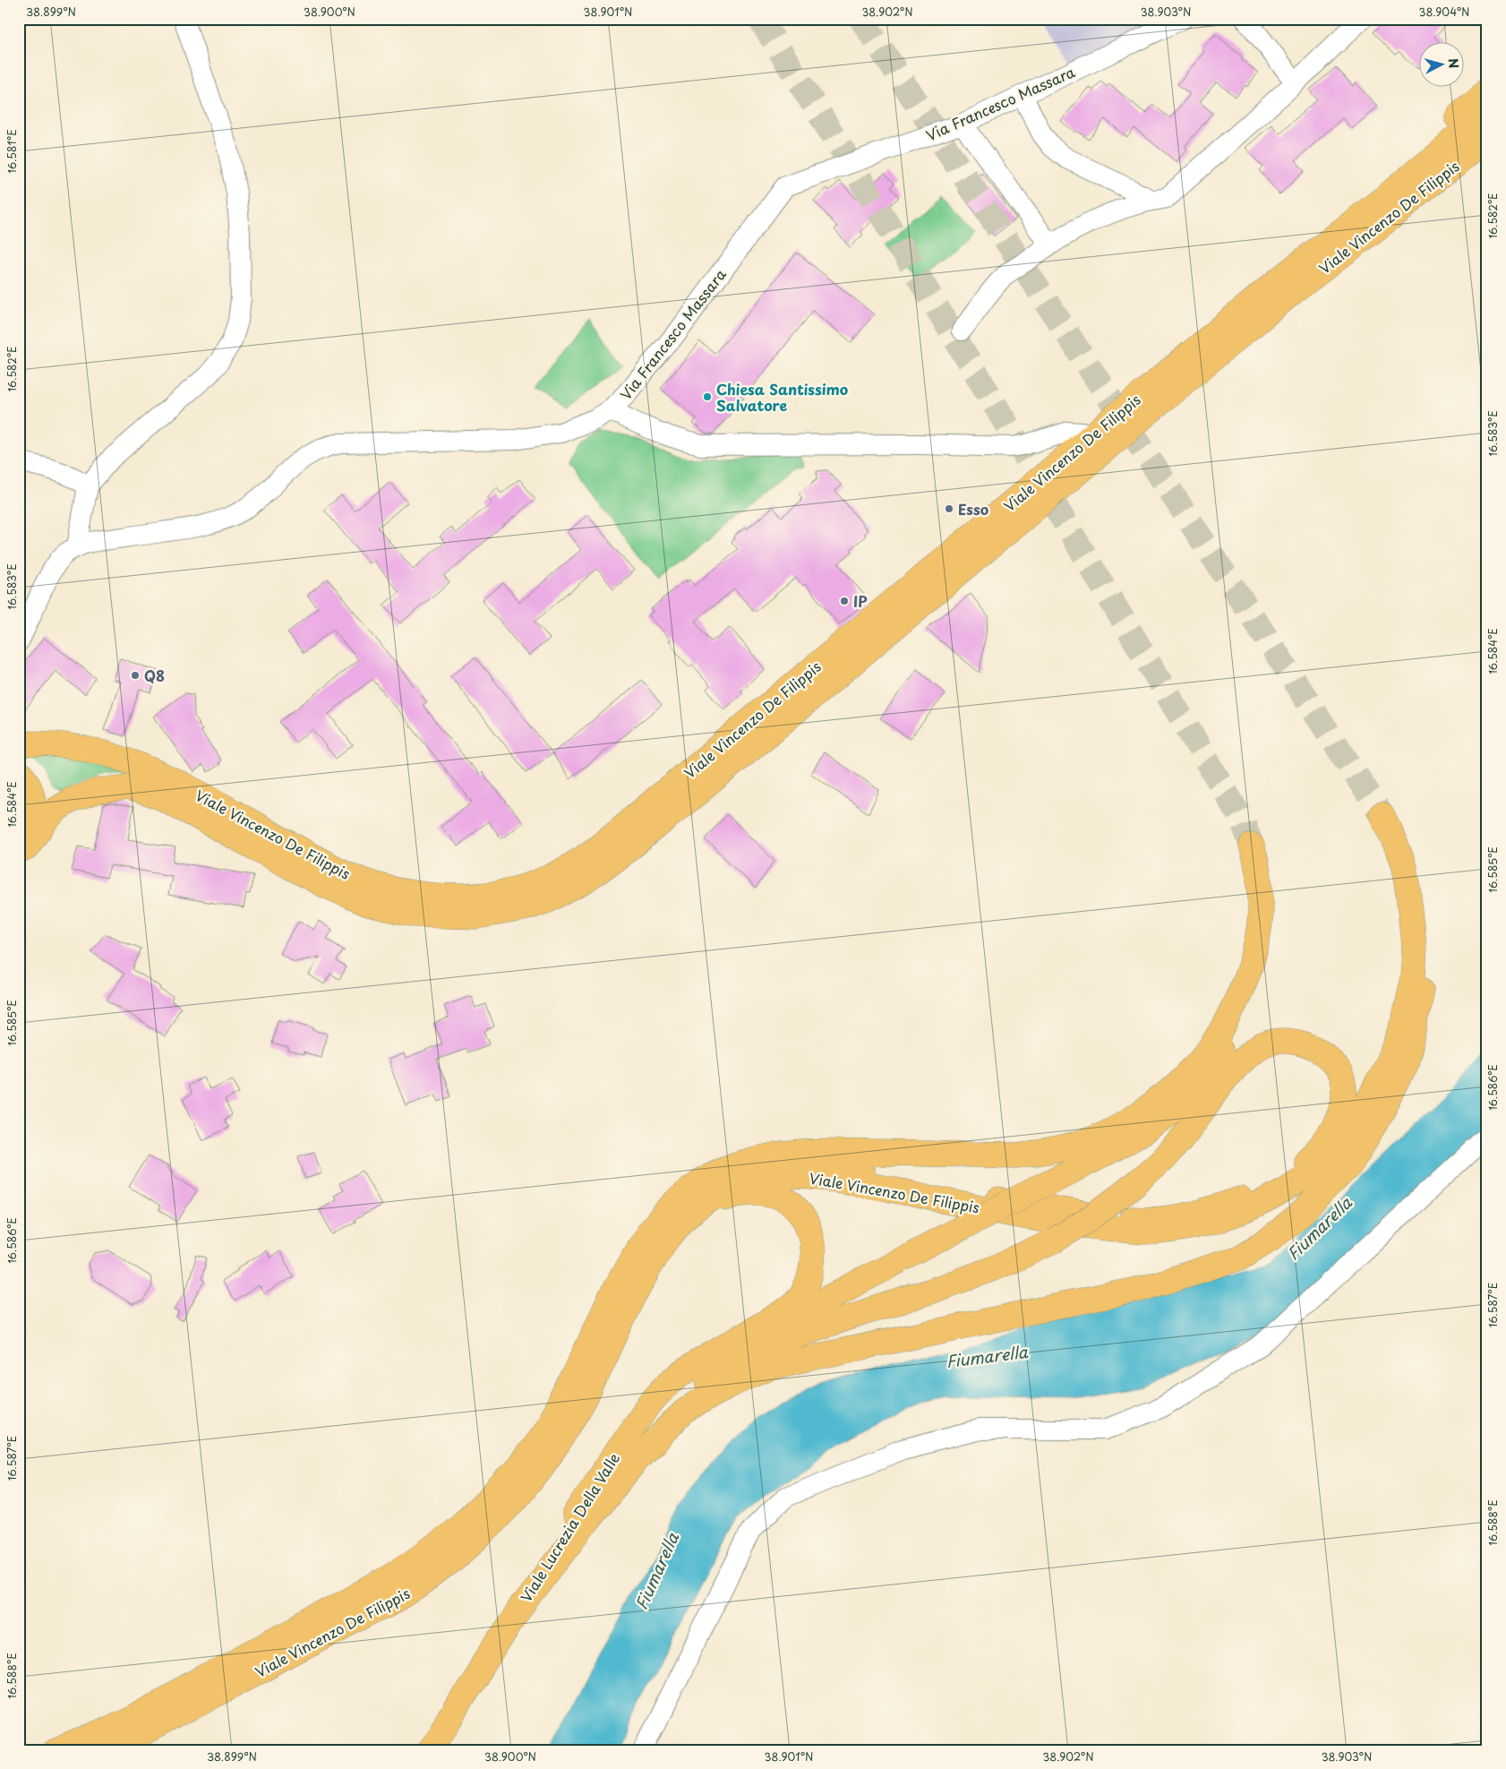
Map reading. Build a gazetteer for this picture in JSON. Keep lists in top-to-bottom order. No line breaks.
{"streets":{"main road":["Viale Vincenzo De Filippis","Viale Lucrezia Della Valle"],"street":["Via Francesco Massara"]},"crossings":[["Viale Vincenzo De Filippis","Viale Lucrezia Della Valle"]],"water":["Fiumarella"],"places":["Chiesa Santissimo Salvatore","Esso","IP","Q8"],"north":"right","coordinates":["38.899°N","38.900°N","38.901°N","38.902°N","38.903°N","38.904°N","16.581°E","16.582°E","16.583°E","16.584°E","16.585°E","16.586°E","16.587°E","16.588°E"]}
